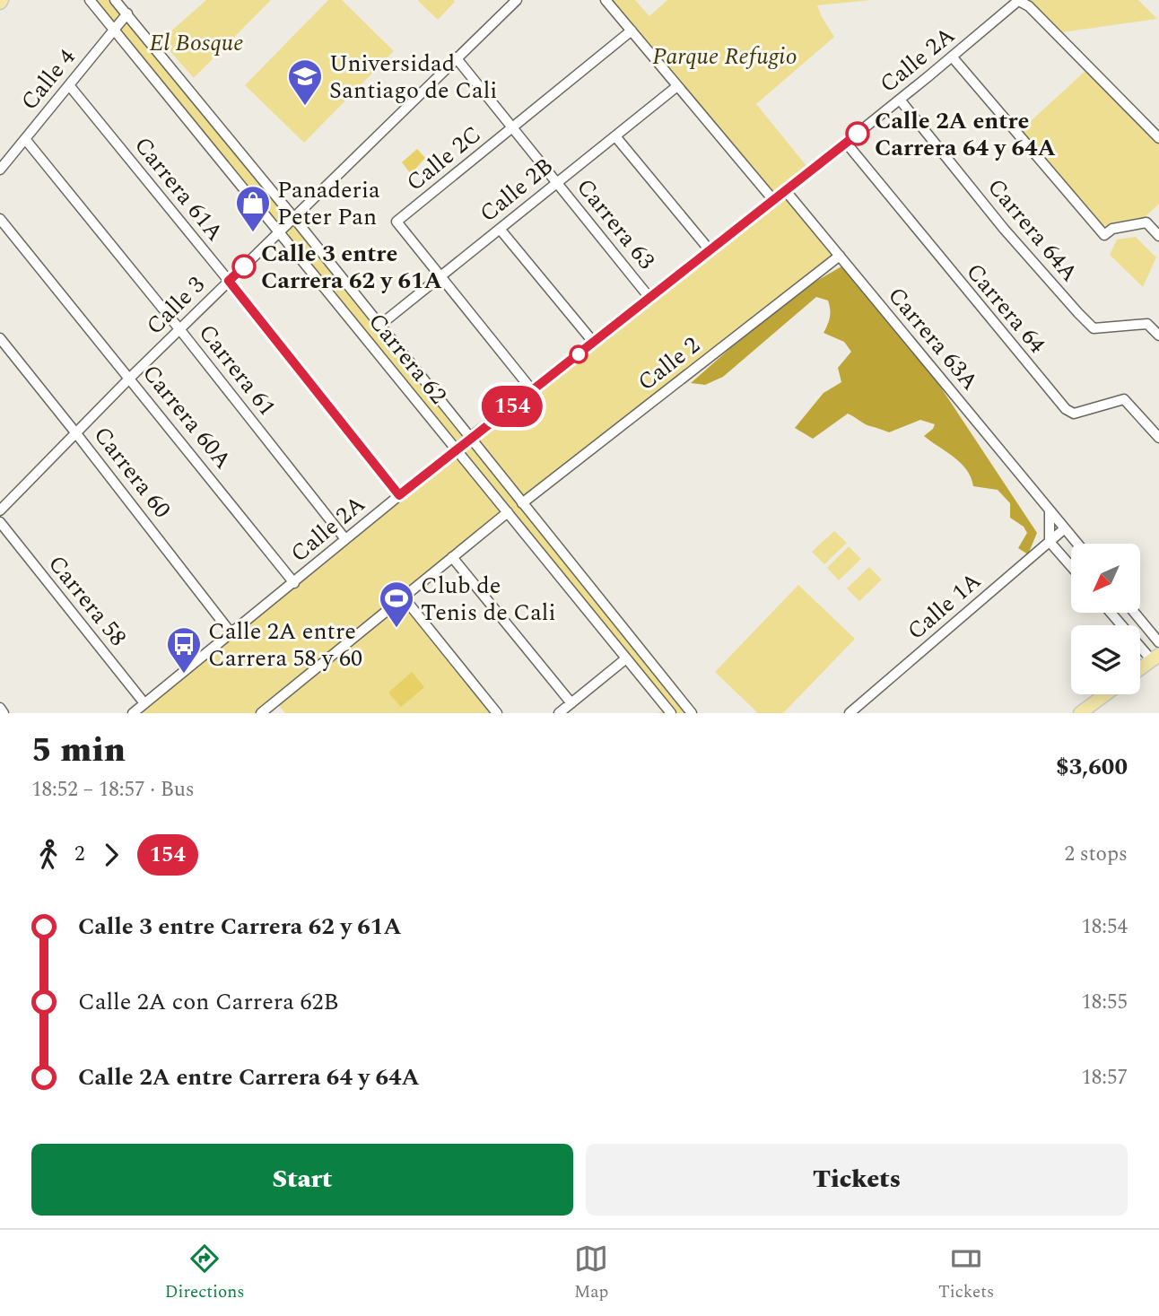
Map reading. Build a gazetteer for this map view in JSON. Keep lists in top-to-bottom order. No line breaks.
{"streets":{"street":["Calle 2A","Calle 4","Calle 2C","Carrera 61A","Calle 2B","Carrera 63","Carrera 64A","Calle 3","Carrera 64","Carrera 63A","Carrera 62","Calle 2","Carrera 61","Carrera 60A","Carrera 60","Carrera 58","Calle 1A"]},"crossings":[["Calle 2A","Carrera 61A"],["Calle 2A","Carrera 63"],["Calle 2A","Carrera 64A"],["Calle 2A","Carrera 64"],["Calle 2A","Carrera 63A"],["Calle 2A","Carrera 62"],["Calle 2A","Carrera 61"],["Calle 2A","Carrera 60A"],["Calle 2A","Carrera 60"],["Calle 2A","Carrera 58"],["Calle 4","Carrera 61A"],["Calle 4","Carrera 62"],["Calle 4","Carrera 61"],["Calle 2C","Calle 2B"],["Calle 2C","Carrera 63"],["Carrera 61A","Calle 3"],["Calle 2B","Carrera 63"],["Calle 2B","Carrera 62"],["Carrera 63","Calle 3"],["Calle 3","Carrera 62"],["Calle 3","Carrera 61"],["Calle 3","Carrera 60A"],["Calle 3","Carrera 60"],["Carrera 63A","Calle 2"],["Carrera 63A","Calle 1A"],["Carrera 62","Calle 2"]],"parks":["El Bosque","Parque Refugio"],"places":{"school or university":["Universidad Santiago de Cali"],"other":["Calle 2A entre Carrera 64 y 64A","Calle 3 entre Carrera 62 y 61A"],"shop":["Panaderia Peter Pan"],"sports":["Club de Tenis de Cali"],"bus stop":["Calle 2A entre Carrera 58 y 60"]},"lines":["bus line 154"],"north":"bottom left","page":{"on_map":"154","heading":["5 min","18:52 – 18:57 · Bus","$3,600"],"legs":["2","154","2 stops"],"list":[{"name":"Calle 3 entre Carrera 62 y 61A","value":"18:54"},{"name":"Calle 2A con Carrera 62B","value":"18:55"},{"name":"Calle 2A entre Carrera 64 y 64A","value":"18:57"}],"buttons":["Start","Tickets"],"tabs":["Directions","Map","Tickets"]}}
